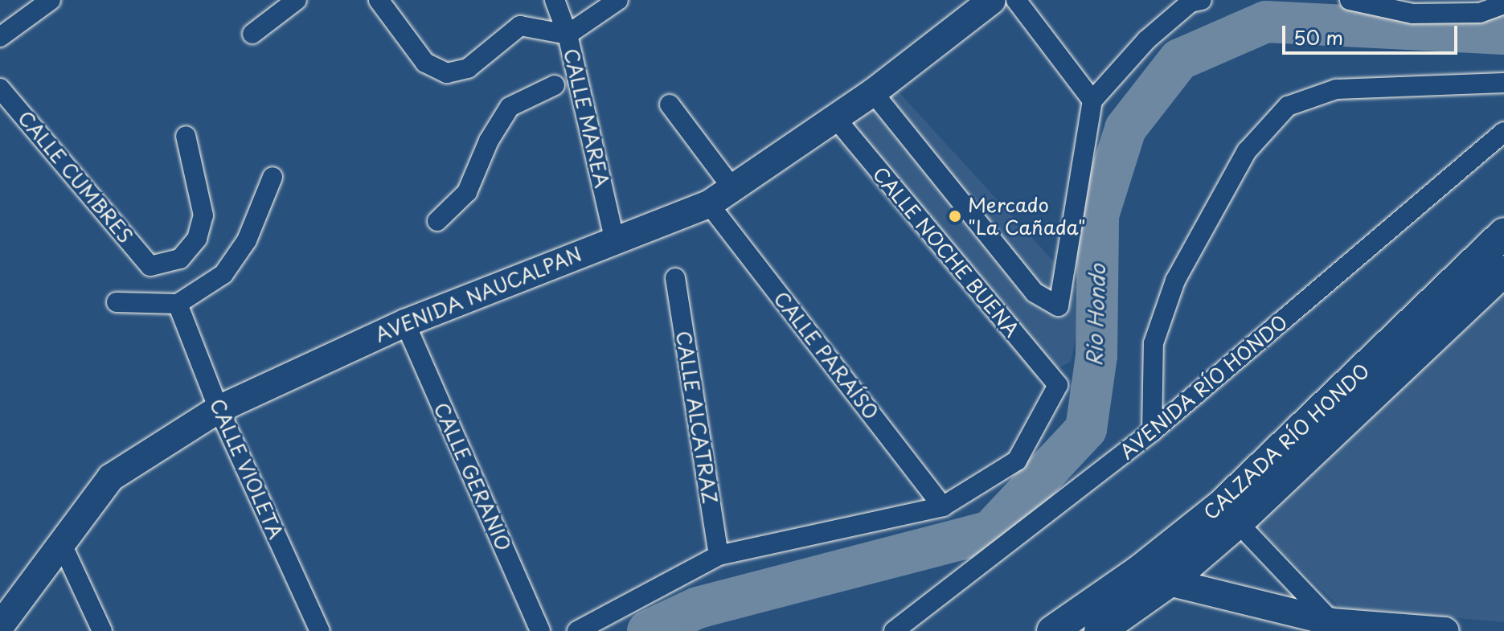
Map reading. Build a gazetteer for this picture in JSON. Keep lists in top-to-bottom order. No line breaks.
{"streets":{"main road":["AVENIDA NAUCALPAN","CALZADA RÍO HONDO"],"street":["CALLE MAREA","CALLE CUMBRES","CALLE NOCHE BUENA","CALLE PARAÍSO","AVENIDA RÍO HONDO","CALLE ALCATRAZ","CALLE VIOLETA","CALLE GERANIO"]},"crossings":[["CALLE MAREA","AVENIDA NAUCALPAN"],["CALLE NOCHE BUENA","AVENIDA NAUCALPAN"],["CALLE NOCHE BUENA","CALLE PARAÍSO"],["AVENIDA NAUCALPAN","CALLE PARAÍSO"],["AVENIDA NAUCALPAN","CALLE VIOLETA"],["AVENIDA NAUCALPAN","CALLE GERANIO"]],"water":["Rio Hondo"],"places":["Mercado \"La Cañada\""],"scale_bar":"50 m"}
